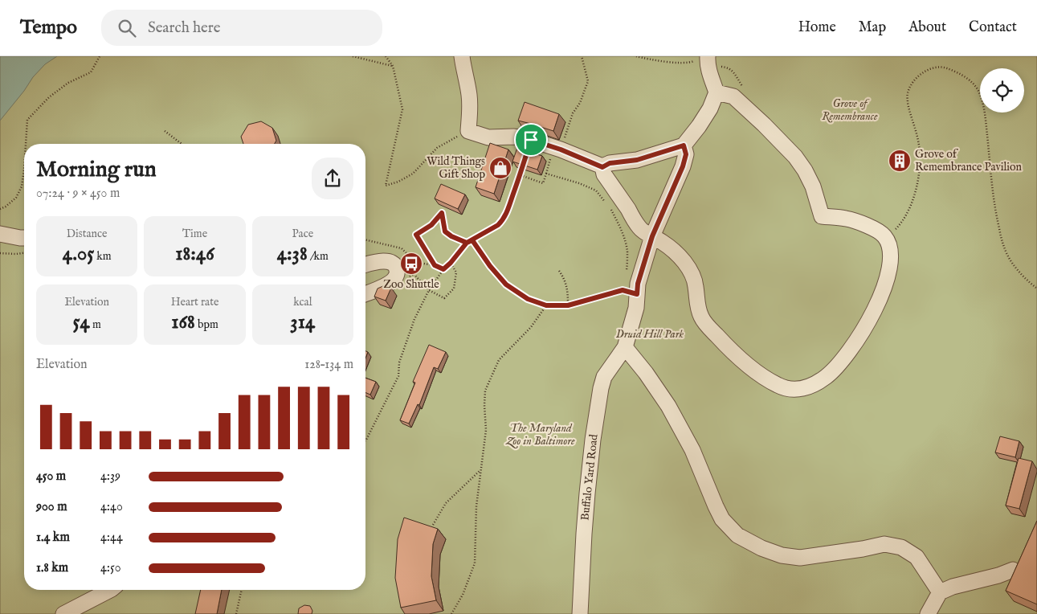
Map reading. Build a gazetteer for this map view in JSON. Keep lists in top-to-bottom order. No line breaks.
{"streets":{"street":["Buffalo Yard Road"]},"parks":["Grove of Remembrance","Druid Hill Park","The Maryland Zoo in Baltimore"],"places":{"building":["Grove of Remembrance Pavilion"],"shop":["Wild Things Gift Shop"],"bus stop":["Zoo Shuttle"]},"page":{"header":"Tempo","search":"Search here","nav":["Home","Map","About","Contact"],"heading":["Morning run","07:24 · 9 × 450 m"],"stats":[["Distance","4.05 km"],["Time","18:46"],["Pace","4:38 /km"],["Elevation","54 m"],["Heart rate","168 bpm"],["kcal","314"]],"chart":["Elevation","128–134 m"],"list":[{"name":"450 m","note":"4:39"},{"name":"900 m","note":"4:40"},{"name":"1.4 km","note":"4:44"},{"name":"1.8 km","note":"4:50"}]}}
